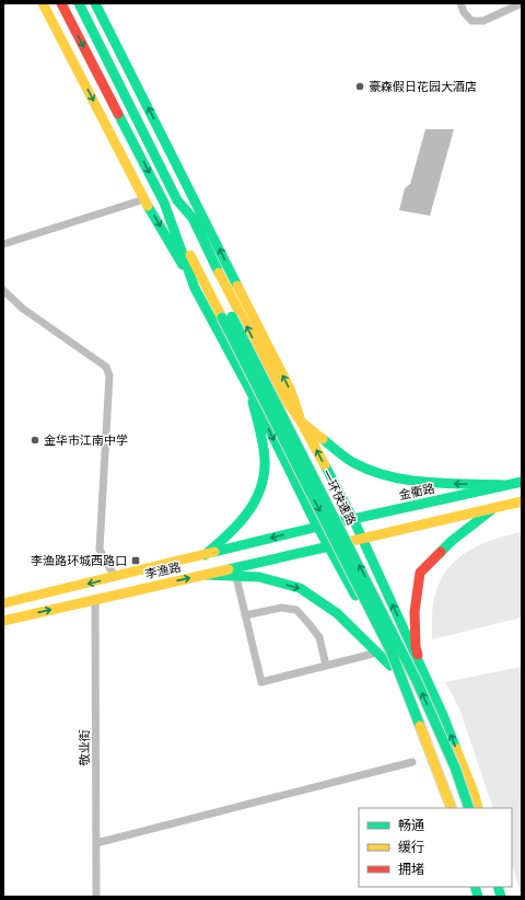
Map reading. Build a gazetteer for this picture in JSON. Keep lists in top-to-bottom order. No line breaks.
{"streets":{"main road":["金衢路","一环快速路","李渔路"],"street":["敬业街"]},"crossings":[["金衢路","李渔路"],["李渔路","敬业街"]],"places":{"other":["豪森假日花园大酒店","金华市江南中学"],"transit":["李渔路环城西路口"]},"legend":["畅通","缓行","拥堵"]}
